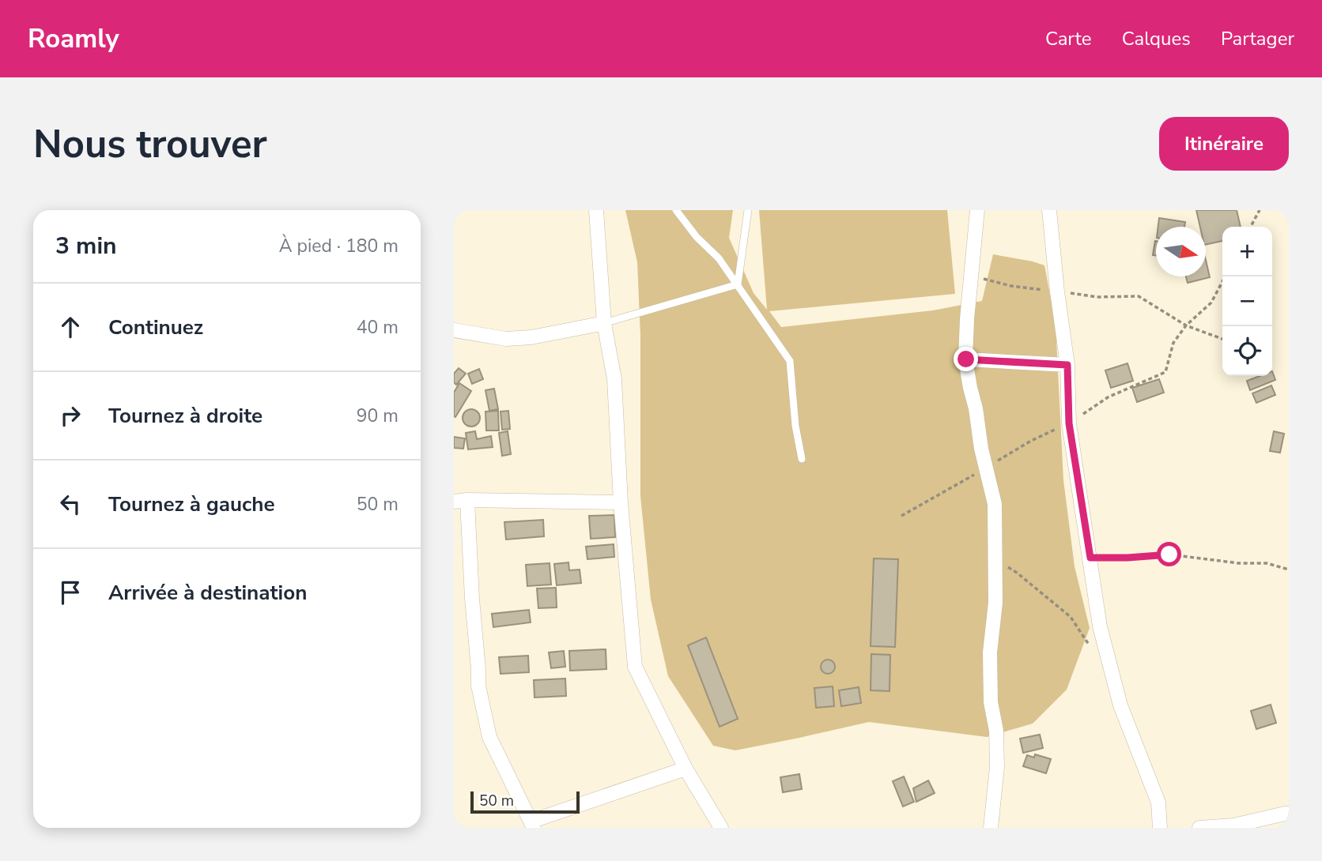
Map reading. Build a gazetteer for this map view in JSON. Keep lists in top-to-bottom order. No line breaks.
{"scale_bar":"50 m","north":"right","page":{"header":"Roamly","nav":["Carte","Calques","Partager"],"buttons":"Itinéraire","title":"Nous trouver","heading":["3 min","À pied · 180 m"],"map_buttons":["+","−"],"list":[["Continuez","40 m"],["Tournez à droite","90 m"],["Tournez à gauche","50 m"],"Arrivée à destination"],"scale":"50 m"}}
